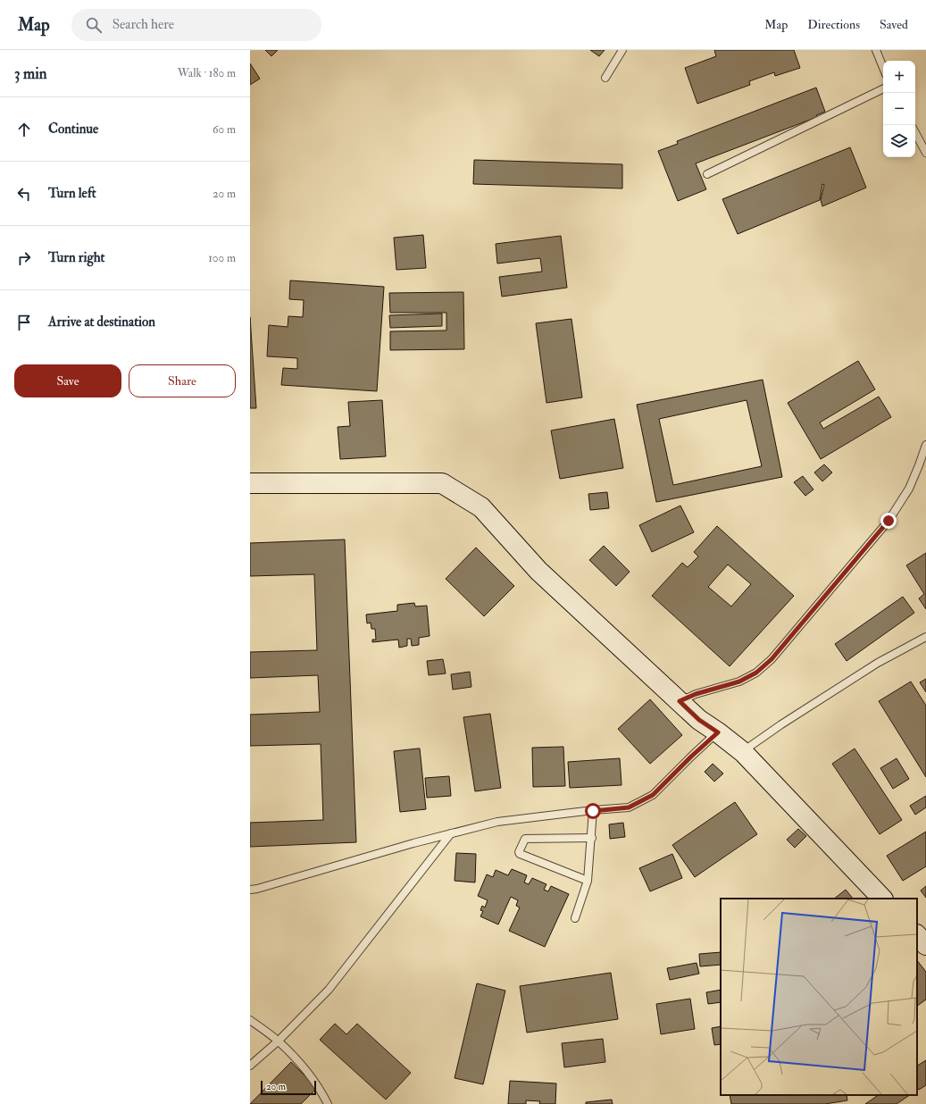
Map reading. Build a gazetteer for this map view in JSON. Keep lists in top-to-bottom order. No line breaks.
{"scale_bar":"20 m","page":{"header":"Map","search":"Search here","nav":["Map","Directions","Saved"],"heading":["3 min","Walk · 180 m"],"map_buttons":["+","−"],"list":[["Continue","60 m"],["Turn left","20 m"],["Turn right","100 m"],"Arrive at destination"],"buttons":["Save","Share"],"scale":"20 m"}}
